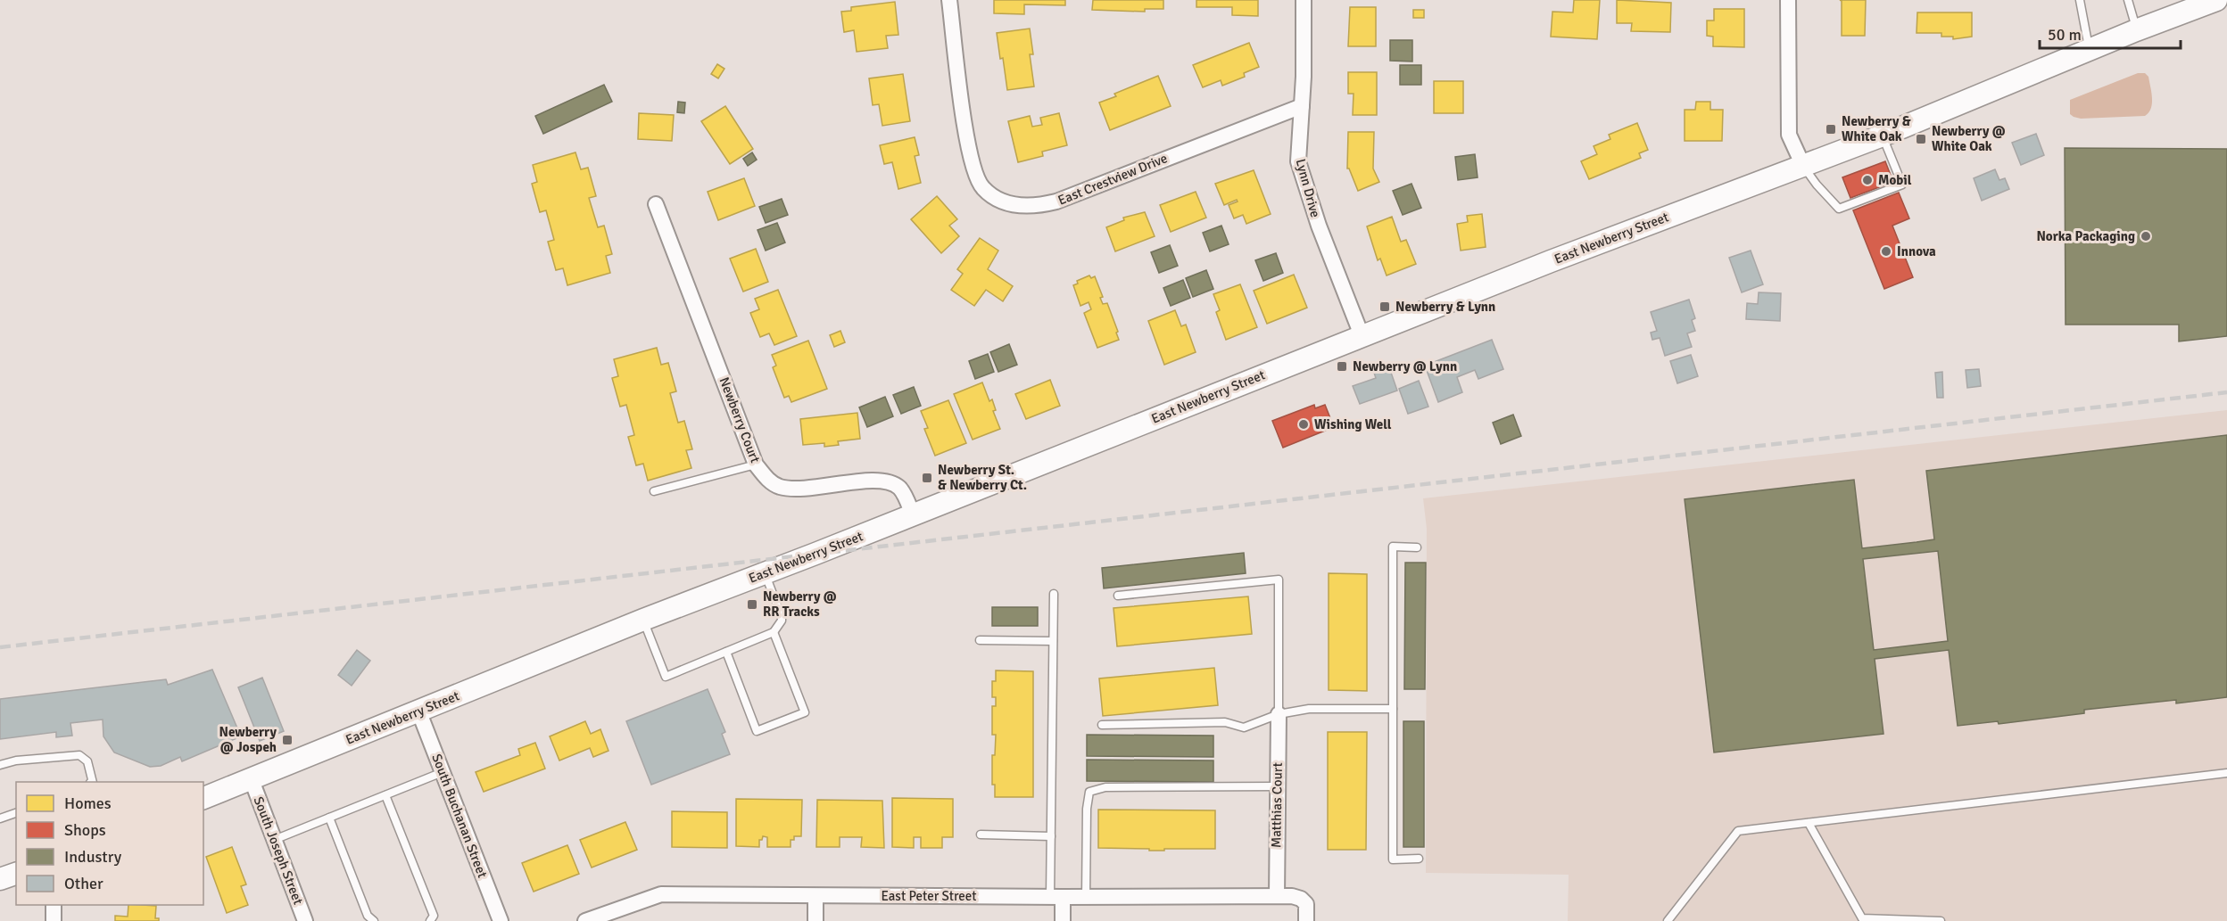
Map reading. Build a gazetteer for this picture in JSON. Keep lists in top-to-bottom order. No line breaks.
{"streets":{"main road":["East Newberry Street"],"street":["East Crestview Drive","Lynn Drive","Newberry Court","Matthias Court","South Buchanan Street","South Joseph Street","East Peter Street"]},"crossings":[["East Crestview Drive","Lynn Drive"],["Lynn Drive","East Newberry Street"],["East Newberry Street","Newberry Court"],["East Newberry Street","South Buchanan Street"],["East Newberry Street","South Joseph Street"],["Matthias Court","East Peter Street"]],"places":{"transit":["Newberry & White Oak","Newberry @ White Oak","Newberry & Lynn","Newberry @ Lynn","Newberry St. & Newberry Ct.","Newberry @ RR Tracks","Newberry @ Jospeh"],"other":["Mobil","Norka Packaging","Innova","Wishing Well"]},"legend":["Homes","Shops","Industry","Other"],"scale_bar":"50 m"}
